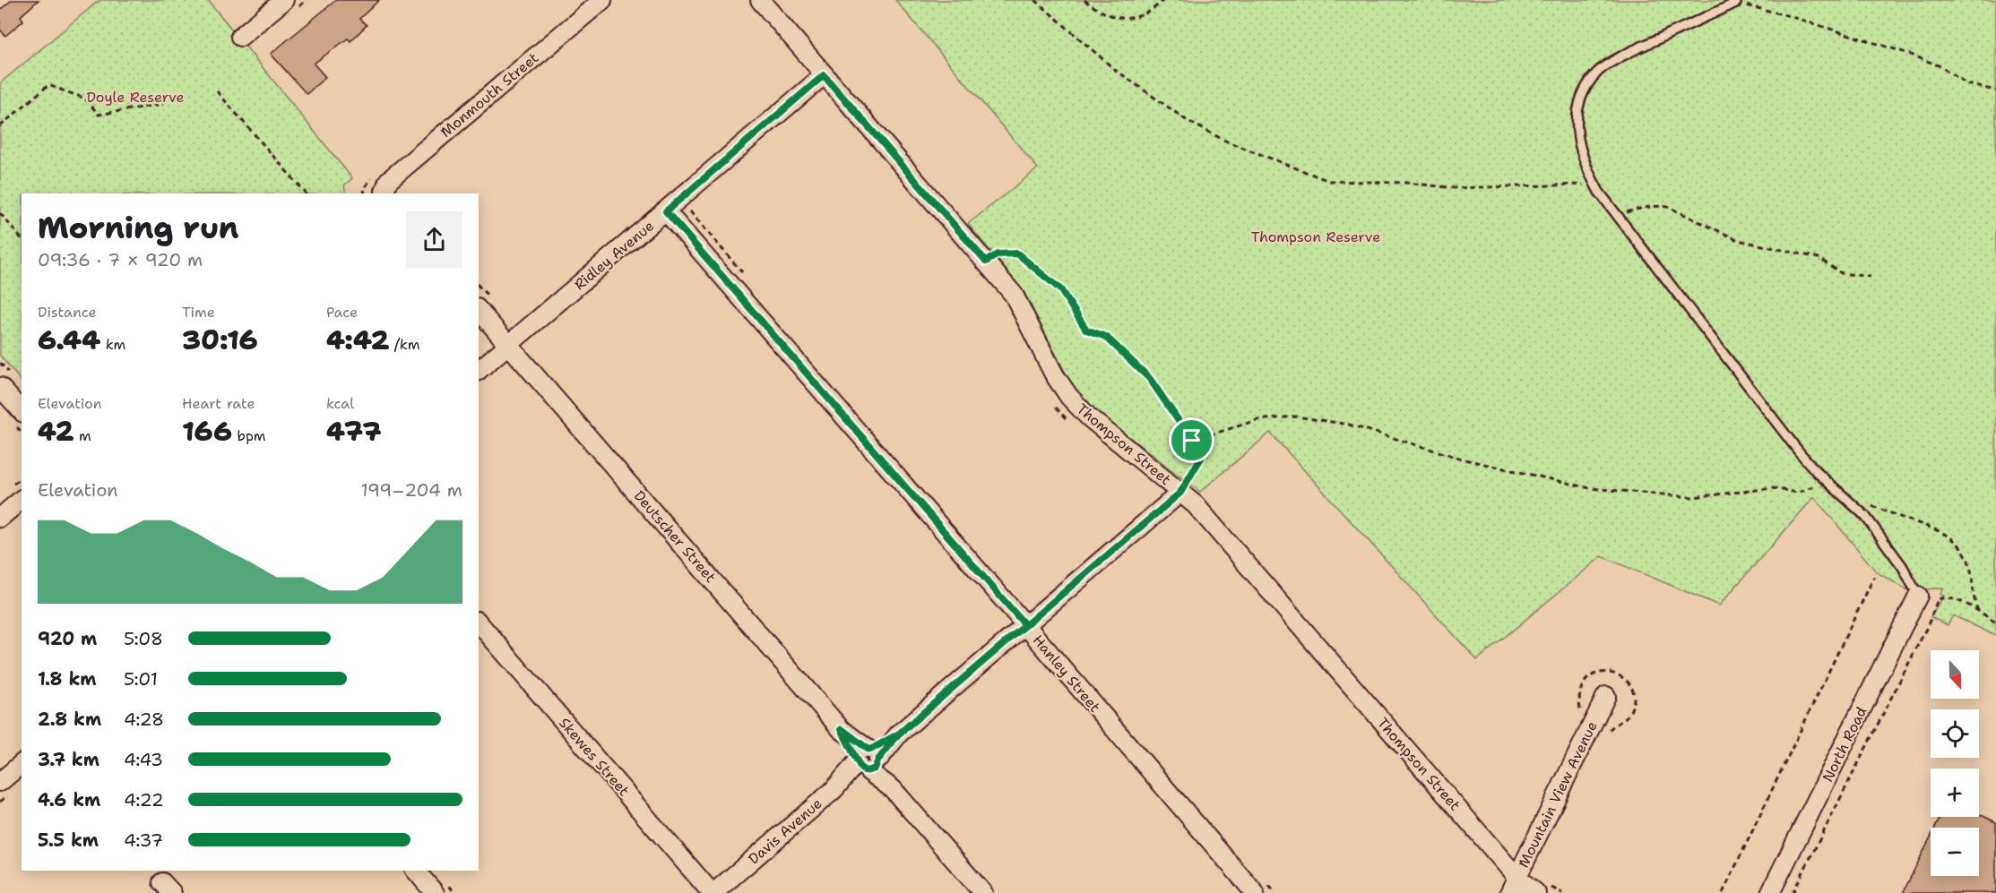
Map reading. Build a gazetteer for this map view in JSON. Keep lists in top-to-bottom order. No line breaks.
{"streets":{"street":["Monmouth Street","Ridley Avenue","Thompson Street","Deutscher Street","Hanley Street","North Road","Skewes Street","Mountain View Avenue","Davis Avenue"]},"crossings":[["Ridley Avenue","Thompson Street"],["Ridley Avenue","Deutscher Street"],["Ridley Avenue","Hanley Street"],["Thompson Street","Mountain View Avenue"],["Thompson Street","Davis Avenue"],["Deutscher Street","Davis Avenue"],["Hanley Street","Davis Avenue"],["Skewes Street","Davis Avenue"]],"parks":["Doyle Reserve","Thompson Reserve"],"north":"bottom","page":{"heading":["Morning run","09:36 · 7 × 920 m"],"stats":[["Distance","6.44 km"],["Time","30:16"],["Pace","4:42 /km"],["Elevation","42 m"],["Heart rate","166 bpm"],["kcal","477"]],"chart":["Elevation","199–204 m"],"list":[{"name":"920 m","note":"5:08"},{"name":"1.8 km","note":"5:01"},{"name":"2.8 km","note":"4:28"},{"name":"3.7 km","note":"4:43"},{"name":"4.6 km","note":"4:22"},{"name":"5.5 km","note":"4:37"}],"map_buttons":["+","−"]}}
